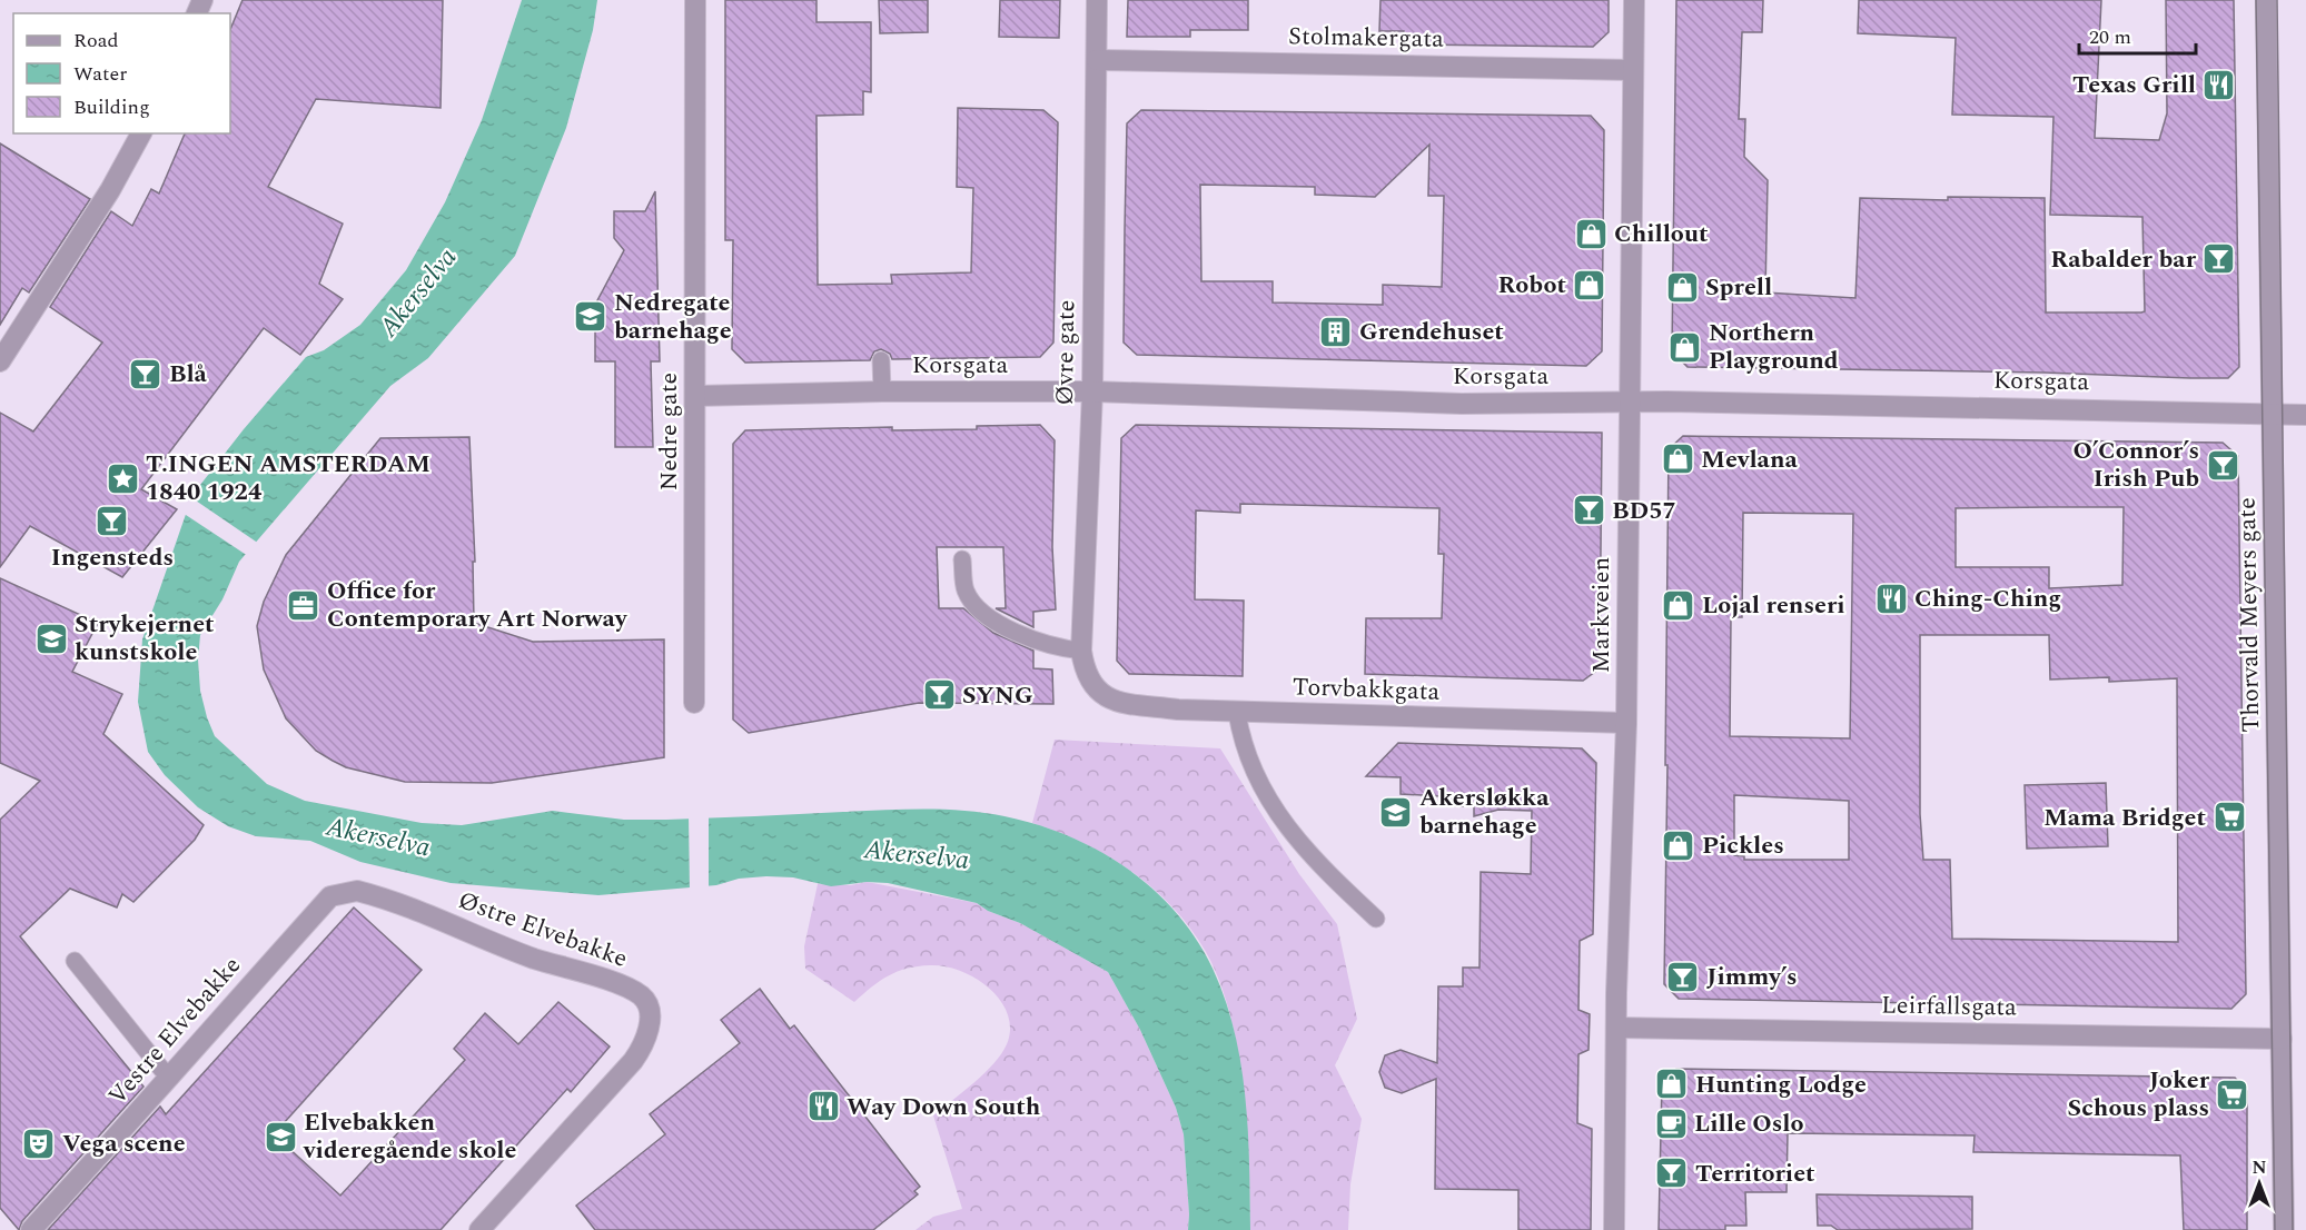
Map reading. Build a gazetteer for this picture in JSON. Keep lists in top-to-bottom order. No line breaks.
{"streets":{"street":["Stolmakergata","Øvre gate","Korsgata","Nedre gate","Markveien","Thorvald Meyers gate","Torvbakkgata","Østre Elvebakke","Leirfallsgata","Vestre Elvebakke"]},"crossings":[["Stolmakergata","Øvre gate"],["Stolmakergata","Markveien"],["Øvre gate","Korsgata"],["Øvre gate","Torvbakkgata"],["Korsgata","Nedre gate"],["Korsgata","Markveien"],["Korsgata","Thorvald Meyers gate"],["Markveien","Torvbakkgata"],["Markveien","Leirfallsgata"],["Thorvald Meyers gate","Leirfallsgata"],["Østre Elvebakke","Vestre Elvebakke"]],"water":["Akerselva"],"places":{"restaurant":["Texas Grill","Ching-Ching","Way Down South"],"shop":["Chillout","Robot","Sprell","Northern Playground","Mevlana","Lojal renseri","Pickles","Hunting Lodge"],"bar":["Rabalder bar","Blå","O’Connor’s Irish Pub","BD57","Ingensteds","SYNG","Jimmy’s","Territoriet"],"school or university":["Nedregate barnehage","Strykejernet kunstskole","Akersløkka barnehage","Elvebakken videregående skole"],"building":["Grendehuset"],"place":["T.INGEN AMSTERDAM 1840 1924"],"office":["Office for Contemporary Art Norway"],"supermarket":["Mama Bridget","Joker Schous plass"],"cafe":["Lille Oslo"],"theatre":["Vega scene"]},"legend":["Road","Water","Building"],"scale_bar":"20 m","north":"top"}
